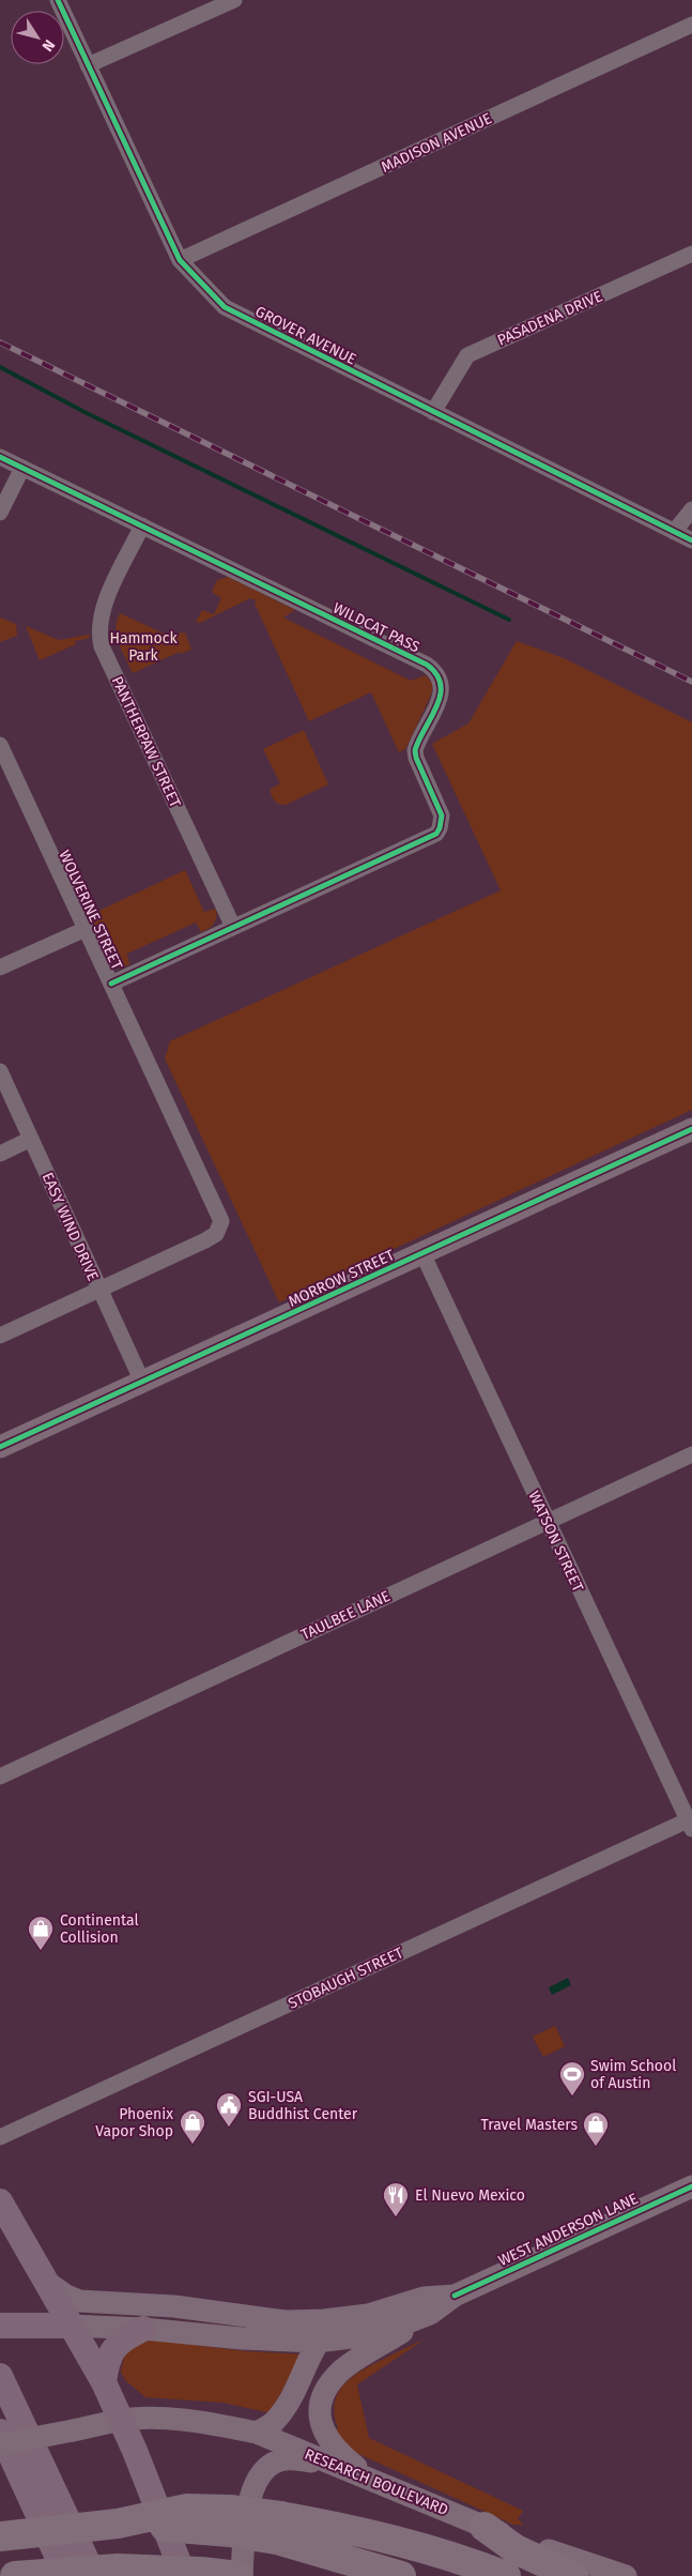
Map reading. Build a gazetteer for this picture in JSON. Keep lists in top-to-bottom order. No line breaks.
{"streets":{"main road":["MORROW STREET","WEST ANDERSON LANE","RESEARCH BOULEVARD"],"street":["MADISON AVENUE","PASADENA DRIVE","GROVER AVENUE","WILDCAT PASS","PANTHERPAW STREET","WOLVERINE STREET","EASY WIND DRIVE","WATSON STREET","TAULBEE LANE","STOBAUGH STREET"]},"crossings":[["MADISON AVENUE","GROVER AVENUE"],["PASADENA DRIVE","GROVER AVENUE"],["WILDCAT PASS","PANTHERPAW STREET"],["WILDCAT PASS","WOLVERINE STREET"],["WOLVERINE STREET","EASY WIND DRIVE"],["EASY WIND DRIVE","MORROW STREET"],["MORROW STREET","WATSON STREET"],["WATSON STREET","TAULBEE LANE"],["WATSON STREET","STOBAUGH STREET"]],"parks":["Hammock Park"],"places":{"shop":["Continental Collision","Phoenix Vapor Shop","Travel Masters"],"sports":["Swim School of Austin"],"public building":["SGI-USA Buddhist Center"],"restaurant":["El Nuevo Mexico"]},"north":"bottom right"}
